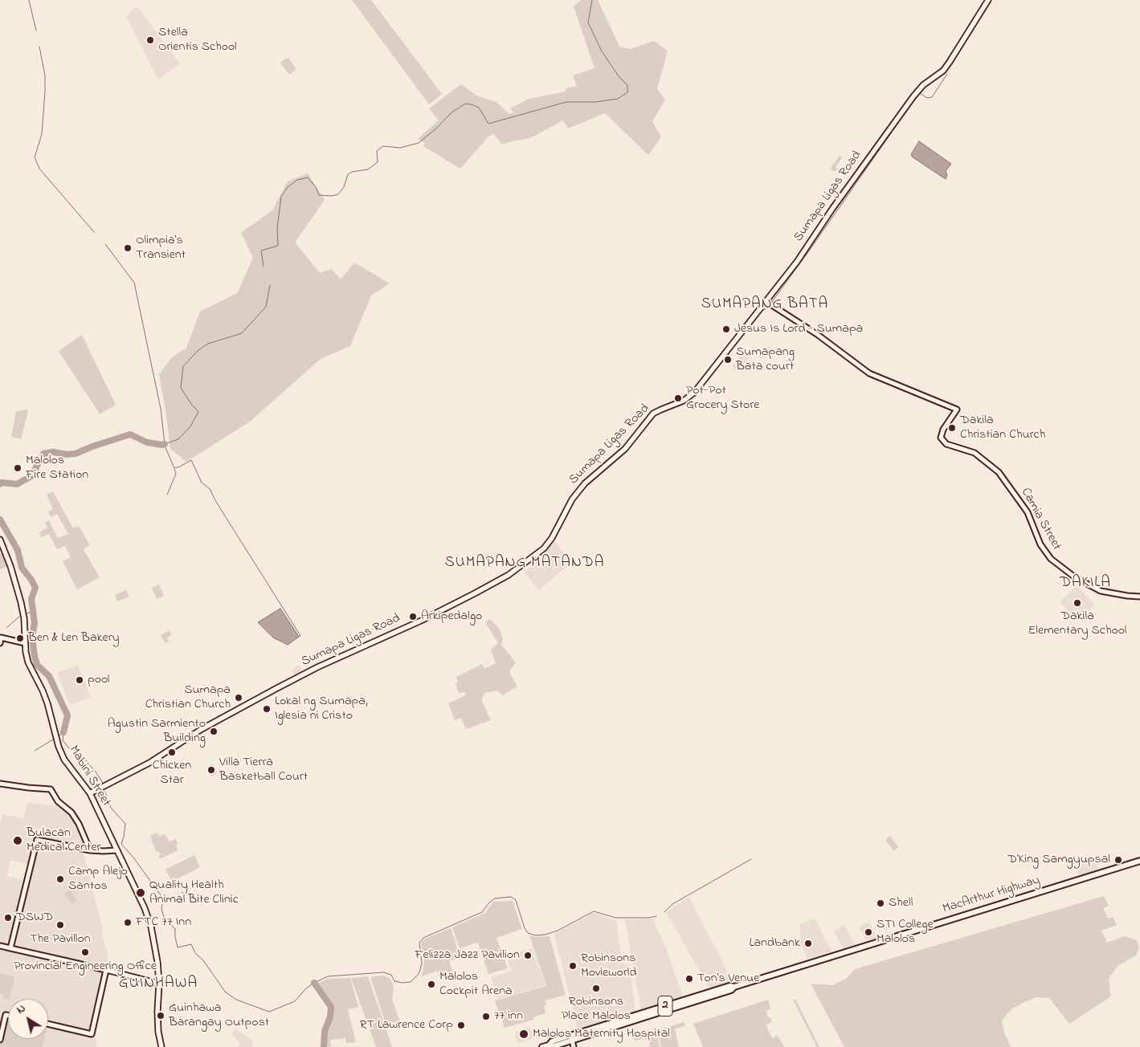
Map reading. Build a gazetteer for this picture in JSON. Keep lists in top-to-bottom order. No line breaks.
{"streets":{"highway":["MacArthur Highway","2"],"main road":["Sumapa Ligas Road","Mabini Street"],"street":["Camia Street"]},"crossings":[["Sumapa Ligas Road","Camia Street"],["Sumapa Ligas Road","Mabini Street"]],"districts":["SUMAPANG BATA","SUMAPANG MATANDA","DAKILA","GUINHAWA"],"places":["Stella Orientis School","Olimpia's Transient","Jesus Is Lord - Sumapa","Sumapang Bata court","Pot-Pot Grocery Store","Dakila Christian Church","Malolos Fire Station","Dakila Elementary School","Arkipedalgo","Ben & Len Bakery","pool","Sumapa Christian Church","Lokal ng Sumapa, Iglesia ni Cristo","Agustin Sarmiento Building","Chicken Star","Villa Tierra Basketball Court","Bulacan Medical Center","D'King Samgyupsal","Camp Alejo Santos","Quality Health Animal Bite Clinic","Shell","DSWD","FTC 77 Inn","The Pavillon","STI College Malolos","Landbank","Provincial Engineering Office","Felizza Jazz Pavilion","Robinsons Movieworld","Ton's Venue","Malolos Cockpit Arena","Robinsons Place Malolos","Guinhawa Barangay Outpost","77 inn","RT Lawrence Corp","Malolos Maternity Hospital"],"north":"top left"}
